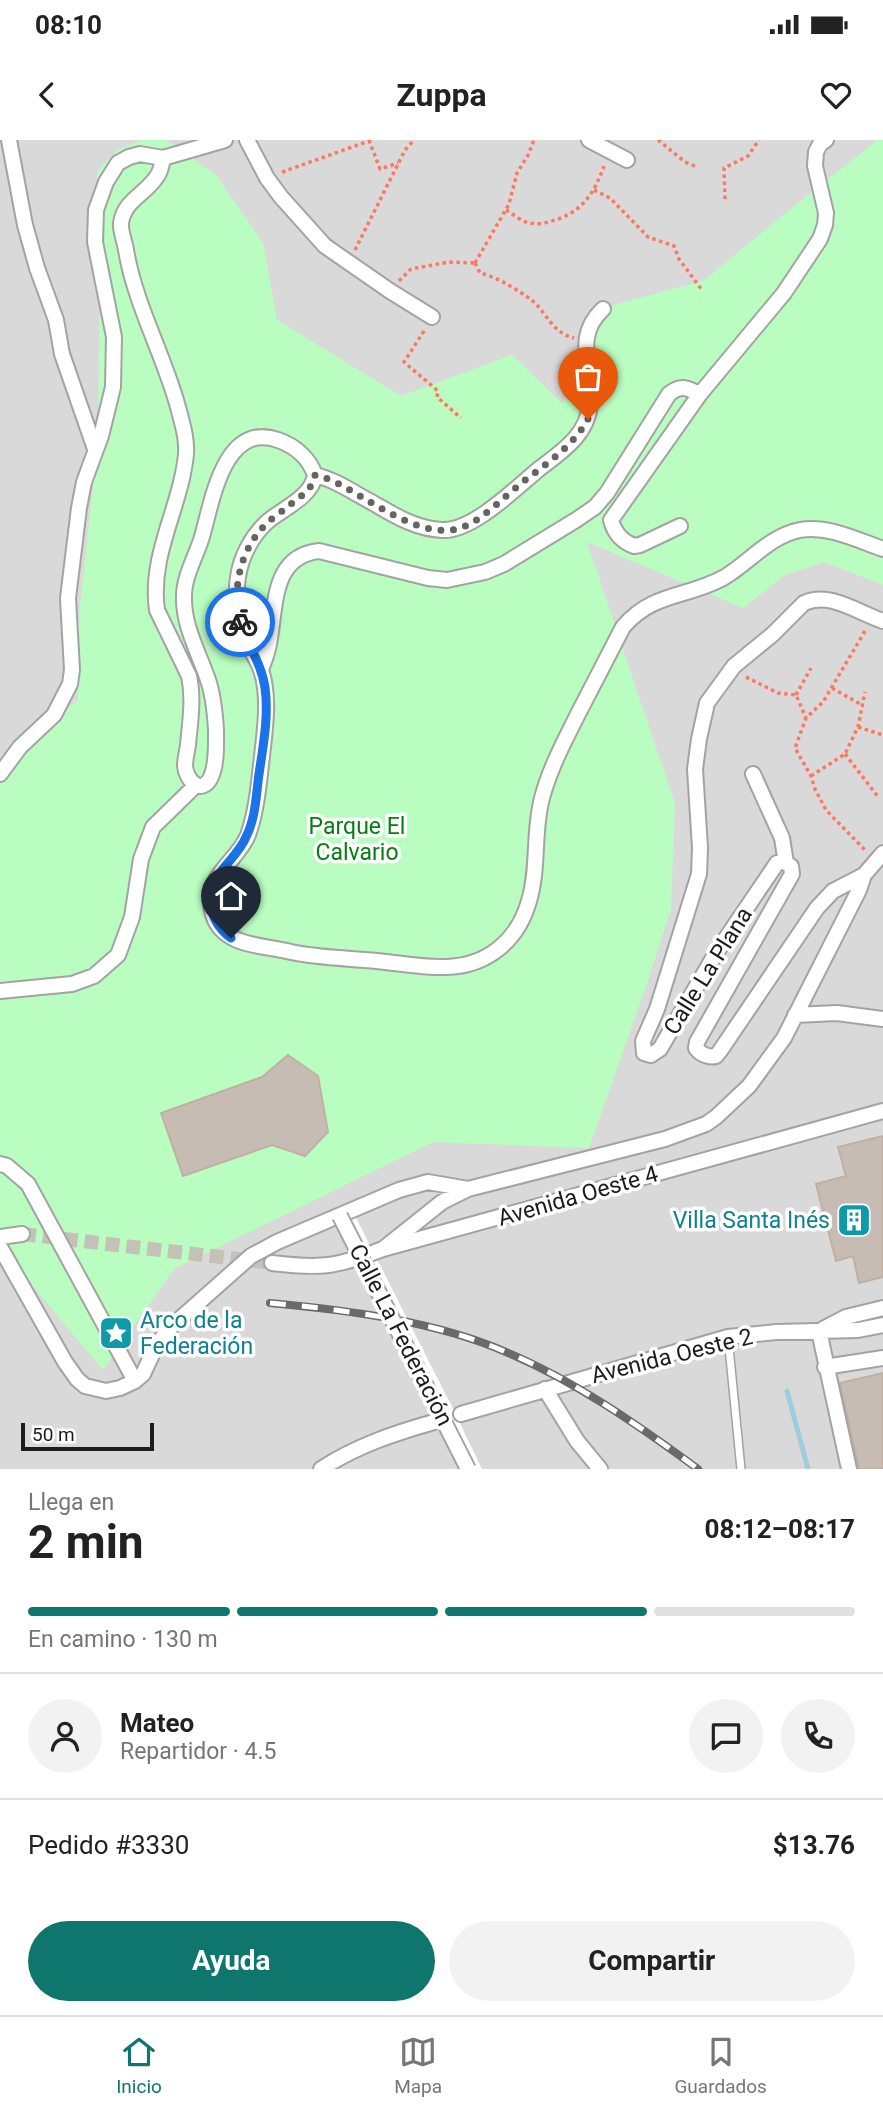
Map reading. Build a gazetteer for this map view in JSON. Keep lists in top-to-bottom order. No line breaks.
{"streets":{"street":["Calle La Plana","Avenida Oeste 4","Calle La Federación","Avenida Oeste 2"]},"crossings":[["Avenida Oeste 4","Calle La Federación"]],"parks":["Parque El Calvario"],"places":{"building":["Villa Santa Inés"],"place":["Arco de la Federación"]},"scale_bar":"50 m","page":{"status":"08:10","header":"Zuppa","scale":"50 m","heading":["2 min","Llega en","08:12–08:17"],"panel":["Mateo","Repartidor · 4.5","Pedido #3330","$13.76"],"bar":"En camino · 130 m","buttons":["Ayuda","Compartir"],"tabs":["Inicio","Mapa","Guardados"]}}
